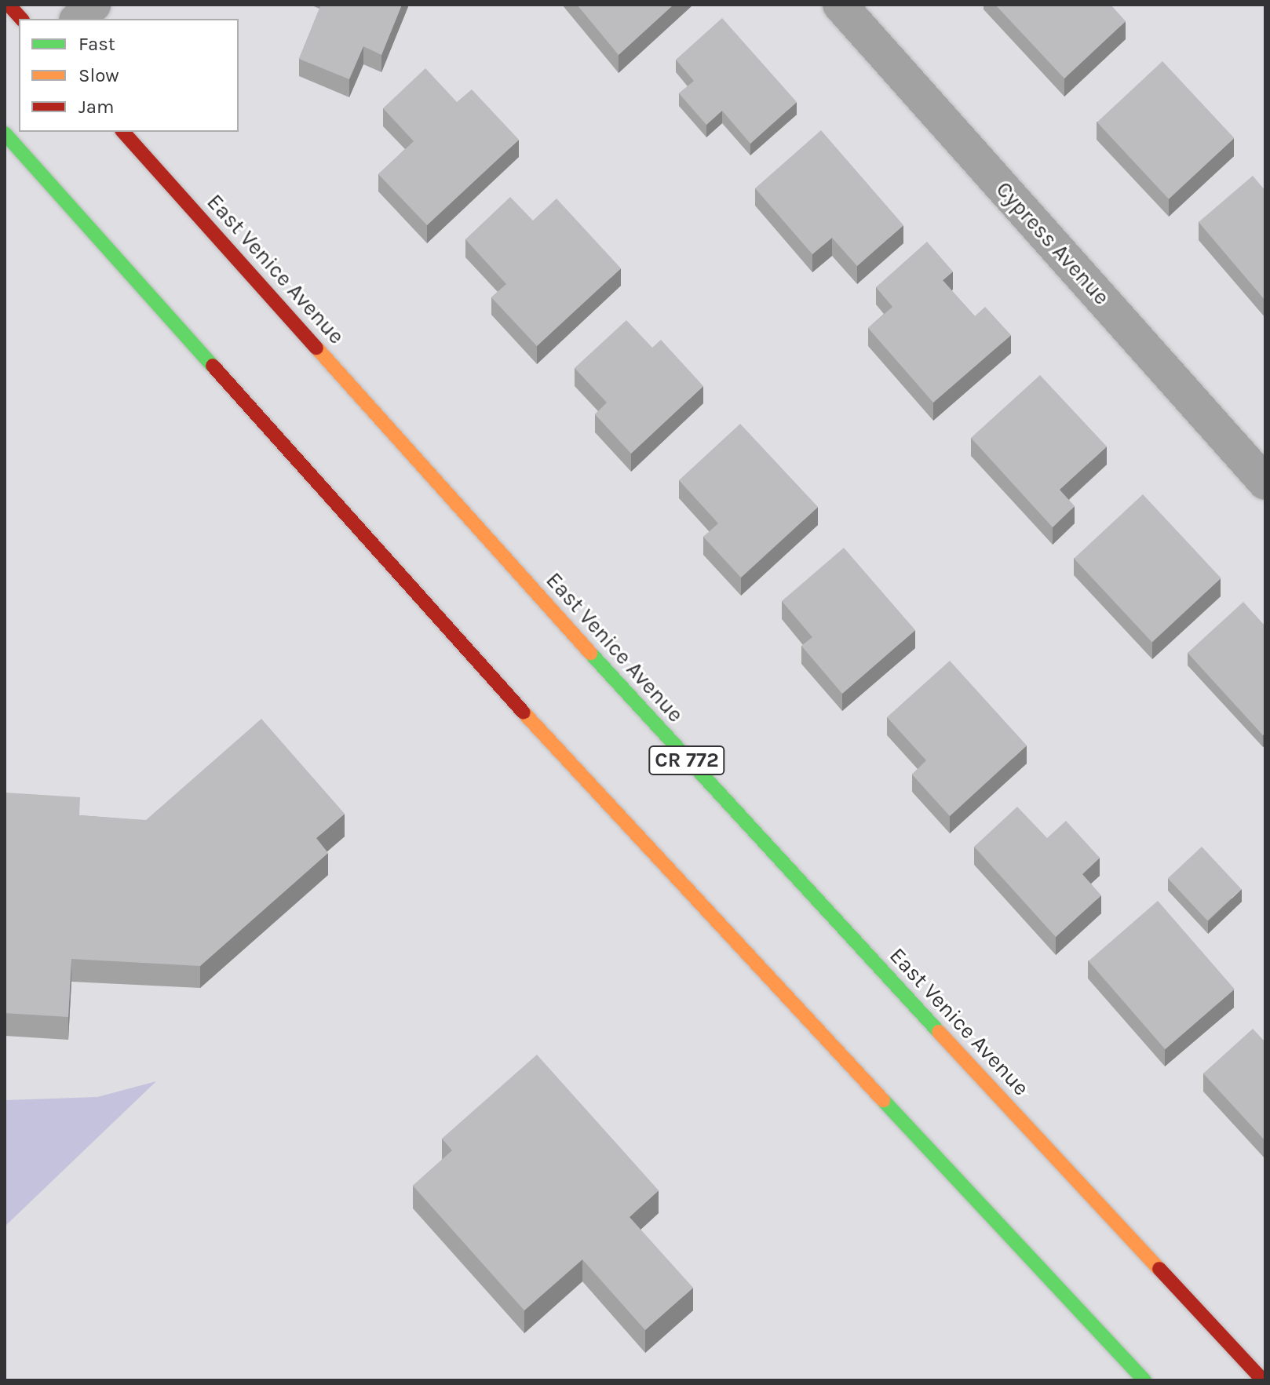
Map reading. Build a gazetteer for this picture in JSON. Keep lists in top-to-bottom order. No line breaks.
{"streets":{"main road":["East Venice Avenue","CR 772"],"street":["Cypress Avenue"]},"legend":["Fast","Slow","Jam"]}
